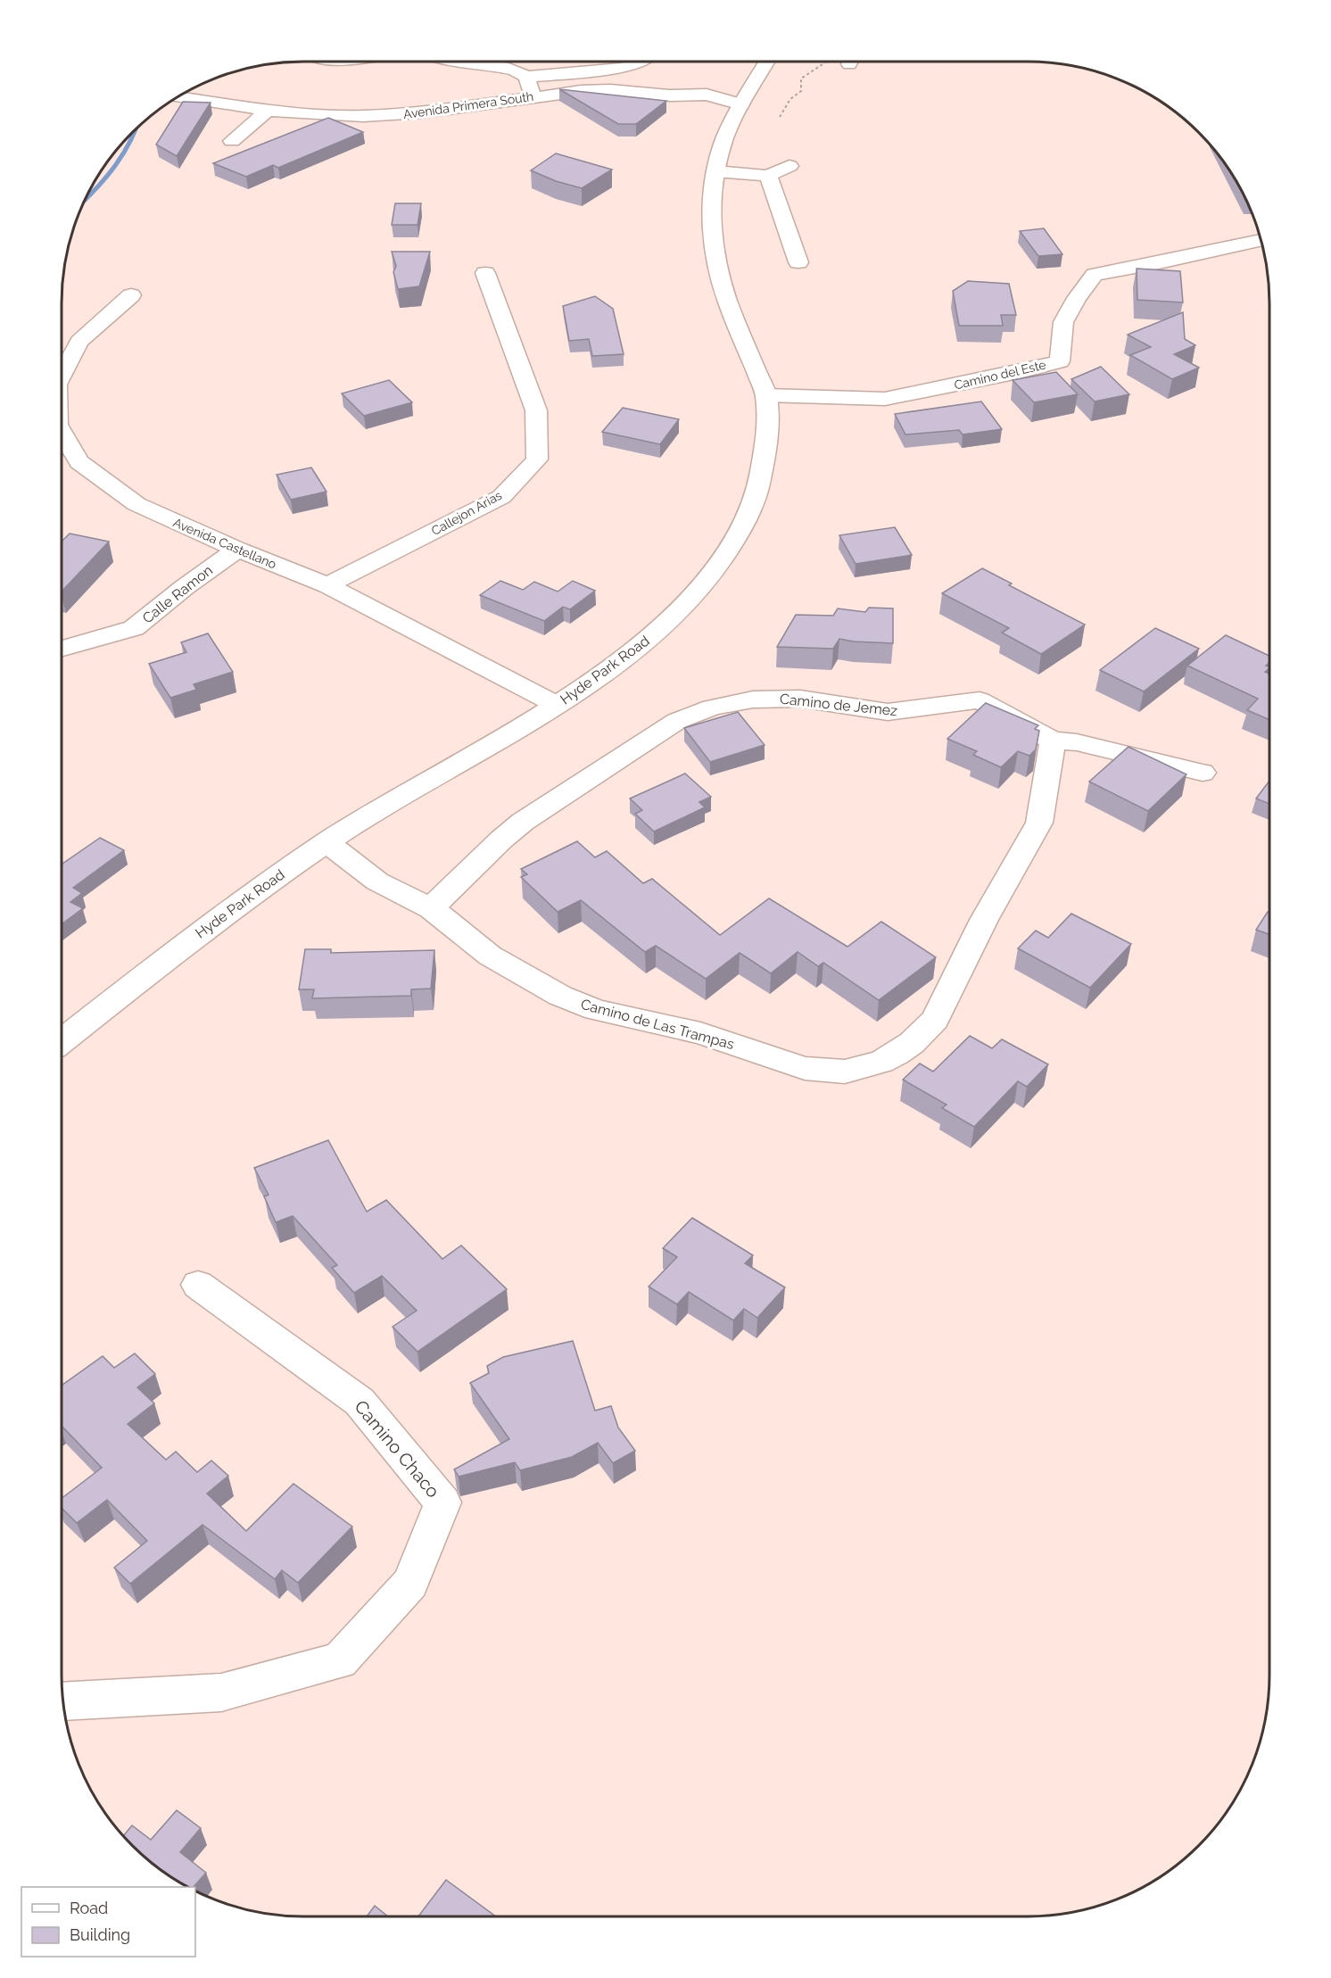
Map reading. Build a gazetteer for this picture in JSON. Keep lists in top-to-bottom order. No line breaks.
{"streets":{"street":["Avenida Primera South","Camino del Este","Callejon Arias","Avenida Castellano","Calle Ramon","Hyde Park Road","Camino de Jemez","Camino de Las Trampas","Camino Chaco"]},"crossings":[["Avenida Primera South","Hyde Park Road"],["Camino del Este","Hyde Park Road"],["Callejon Arias","Avenida Castellano"],["Avenida Castellano","Calle Ramon"],["Avenida Castellano","Hyde Park Road"],["Hyde Park Road","Camino de Las Trampas"],["Camino de Jemez","Camino de Las Trampas"]],"legend":["Road","Building"]}
